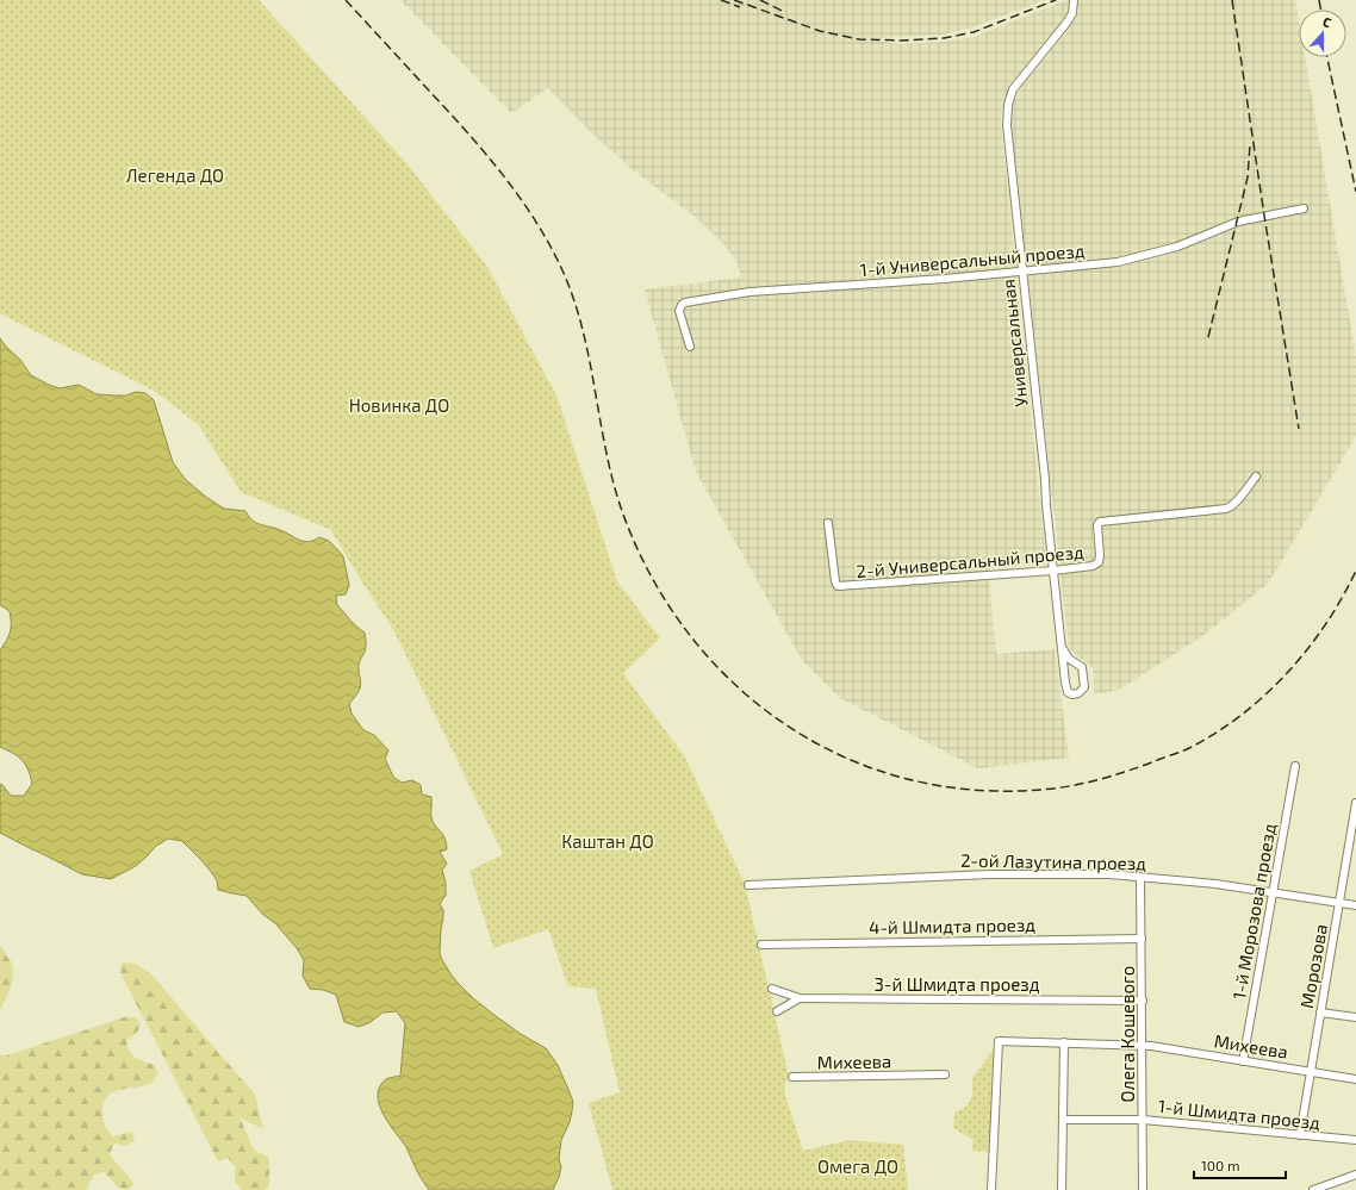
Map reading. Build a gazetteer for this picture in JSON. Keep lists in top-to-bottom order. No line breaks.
{"streets":{"street":["1-й Универсальный проезд","Универсальная","2-й Универсальный проезд","2-ой Лазутина проезд","1-й Морозова проезд","4-й Шмидта проезд","Морозова","3-й Шмидта проезд","Олега Кошевого","Михеева","1-й Шмидта проезд"]},"crossings":[["1-й Универсальный проезд","Универсальная"],["Универсальная","2-й Универсальный проезд"],["2-ой Лазутина проезд","1-й Морозова проезд"],["2-ой Лазутина проезд","Морозова"],["2-ой Лазутина проезд","Олега Кошевого"],["1-й Морозова проезд","Михеева"],["4-й Шмидта проезд","Олега Кошевого"],["Морозова","Михеева"],["Морозова","1-й Шмидта проезд"],["3-й Шмидта проезд","Олега Кошевого"],["Олега Кошевого","Михеева"],["Олега Кошевого","1-й Шмидта проезд"]],"parks":["Легенда ДО","Новинка ДО","Каштан ДО","Омега ДО"],"scale_bar":"100 m","north":"top"}
